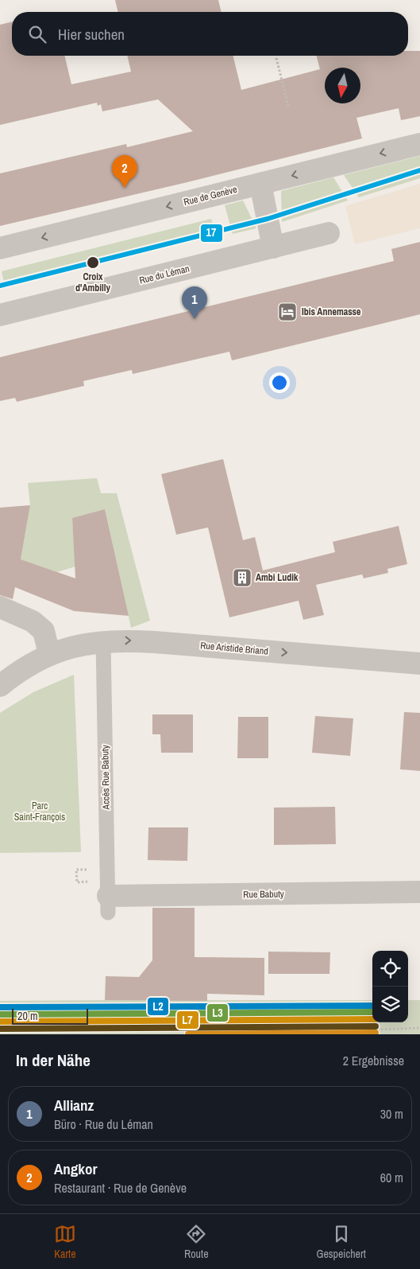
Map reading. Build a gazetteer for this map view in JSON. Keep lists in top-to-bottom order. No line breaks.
{"streets":{"street":["Rue de Genève","Rue du Léman","Rue Aristide Briand","Rue Babuty"],"lane":["Accès Rue Babuty"]},"crossings":[["Rue Aristide Briand","Accès Rue Babuty"],["Accès Rue Babuty","Rue Babuty"]],"one_way":["Rue de Genève","Rue Aristide Briand"],"parks":["Parc Saint-François"],"places":{"other":["Croix d'Ambilly"],"hotel":["Ibis Annemasse"],"building":["Ambi Ludik"]},"lines":["transit line 17","transit line L2","transit line L3","transit line L7"],"scale_bar":"20 m","north":"bottom","page":{"search":"Hier suchen","pins":["2","1"],"scale":"20 m","heading":["In der Nähe","2 Ergebnisse"],"list":[{"mark":"1","name":"Allianz","note":"Büro · Rue du Léman","value":"30 m"},{"mark":"2","name":"Angkor","note":"Restaurant · Rue de Genève","value":"60 m"}],"nav":["Karte","Route","Gespeichert"]}}
